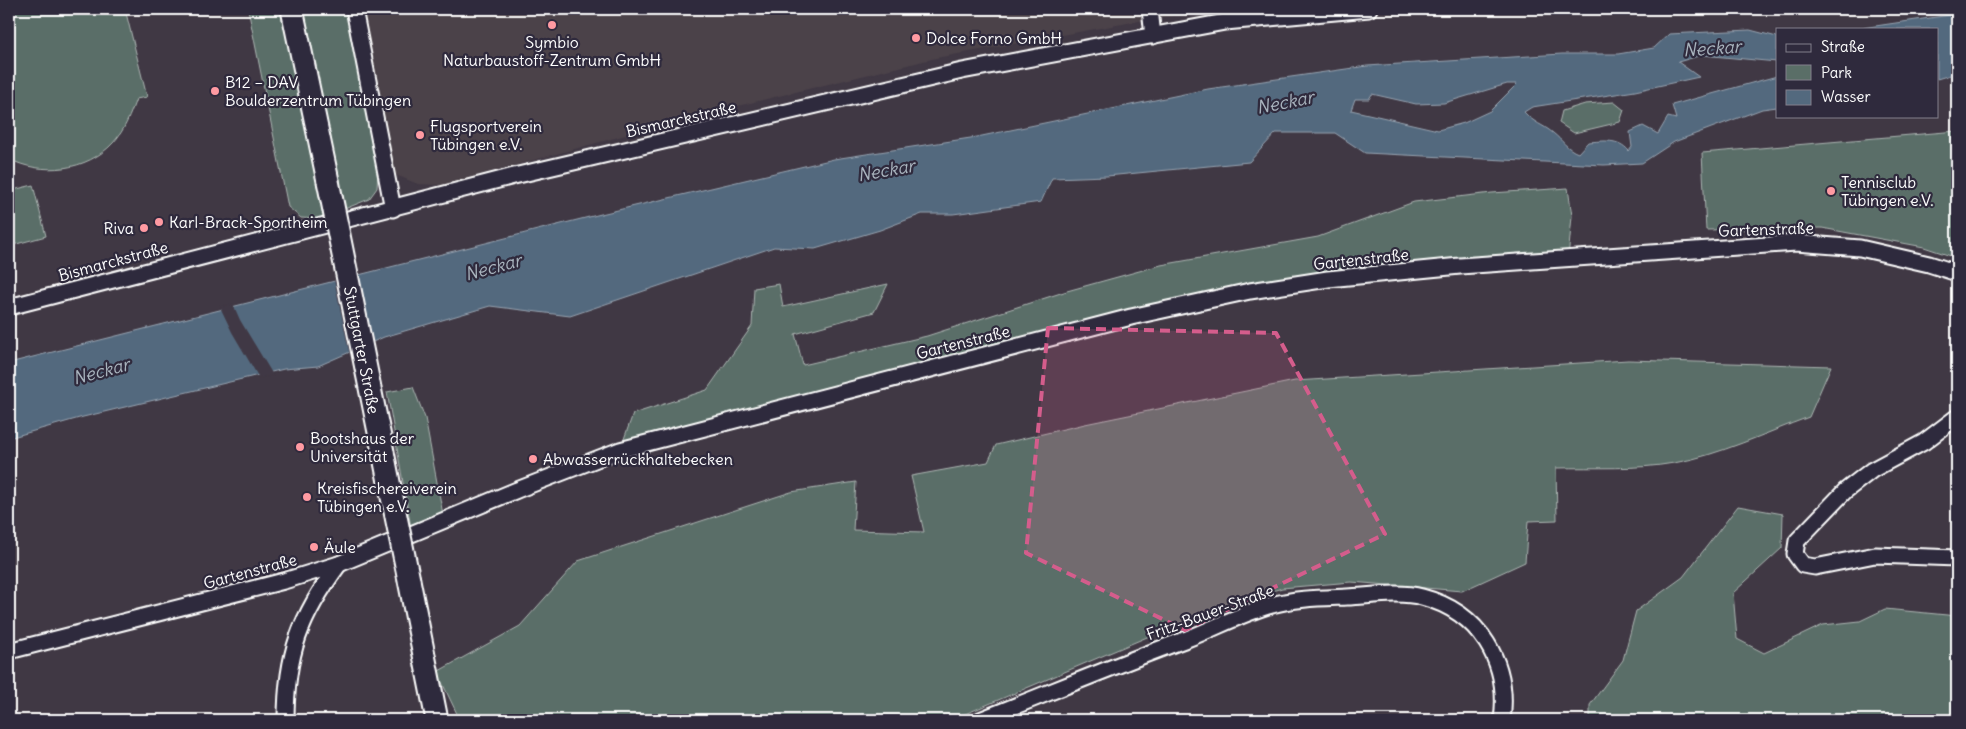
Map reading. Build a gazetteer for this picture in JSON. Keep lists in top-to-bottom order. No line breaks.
{"streets":{"main road":["Stuttgarter Straße"],"street":["Bismarckstraße","Gartenstraße","Fritz-Bauer-Straße"]},"water":["Neckar"],"places":["Symbio Naturbaustoff-Zentrum GmbH","Dolce Forno GmbH","B12 – DAV Boulderzentrum Tübingen","Flugsportverein Tübingen e.V.","Tennisclub Tübingen e.V.","Karl-Brack-Sportheim","Riva","Bootshaus der Universität","Abwasserrückhaltebecken","Kreisfischereiverein Tübingen e.V.","Äule"],"legend":["Straße","Park","Wasser"]}
